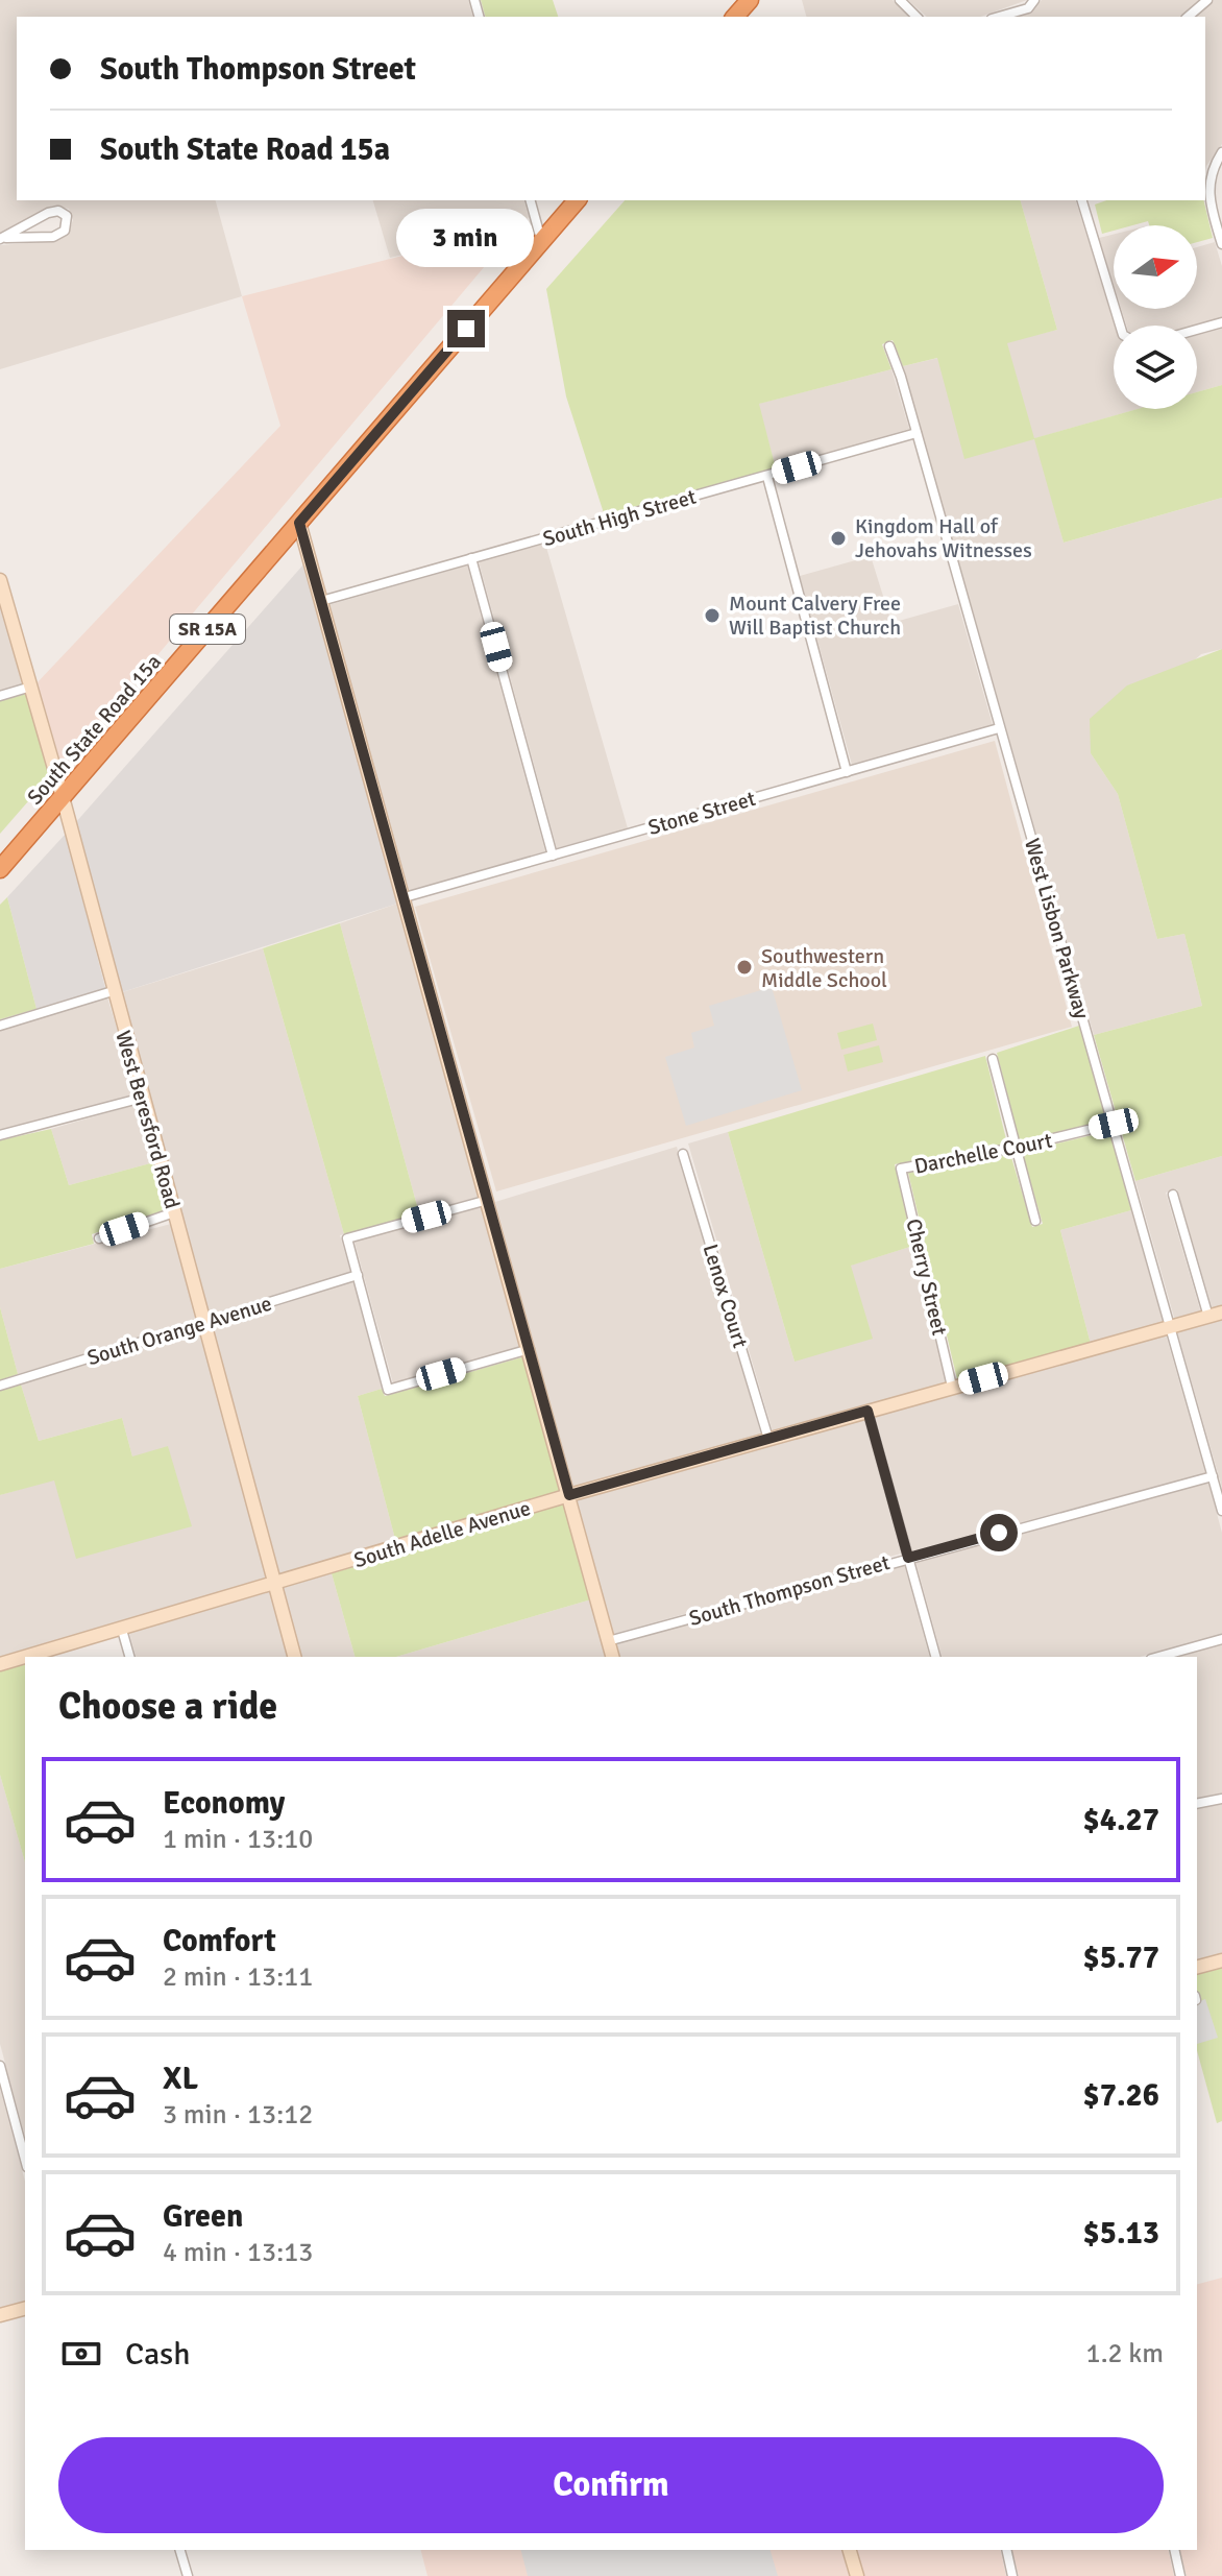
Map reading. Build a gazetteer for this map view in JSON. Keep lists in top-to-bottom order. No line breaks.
{"streets":{"highway":["SR 15A","South State Road 15a"],"street":["South High Street","Stone Street","West Lisbon Parkway","West Beresford Road","Darchelle Court","Cherry Street","Lenox Court","South Orange Avenue","South Adelle Avenue","South Thompson Street"]},"crossings":[["South High Street","West Lisbon Parkway"],["South State Road 15a","West Beresford Road"],["Stone Street","West Lisbon Parkway"],["West Lisbon Parkway","Darchelle Court"],["West Lisbon Parkway","South Adelle Avenue"],["West Lisbon Parkway","South Thompson Street"],["West Beresford Road","South Orange Avenue"],["West Beresford Road","South Adelle Avenue"],["Darchelle Court","Cherry Street"],["Cherry Street","South Adelle Avenue"],["Lenox Court","South Adelle Avenue"]],"places":["Kingdom Hall of Jehovahs Witnesses","Mount Calvery Free Will Baptist Church","Southwestern Middle School"],"north":"right","page":{"banner":["South Thompson Street","South State Road 15a"],"bubble":"3 min","heading":"Choose a ride","list":[{"name":"Economy","note":"1 min · 13:10","value":"$4.27"},{"name":"Comfort","note":"2 min · 13:11","value":"$5.77"},{"name":"XL","note":"3 min · 13:12","value":"$7.26"},{"name":"Green","note":"4 min · 13:13","value":"$5.13"}],"pay":["Cash","1.2 km"],"buttons":"Confirm"}}
